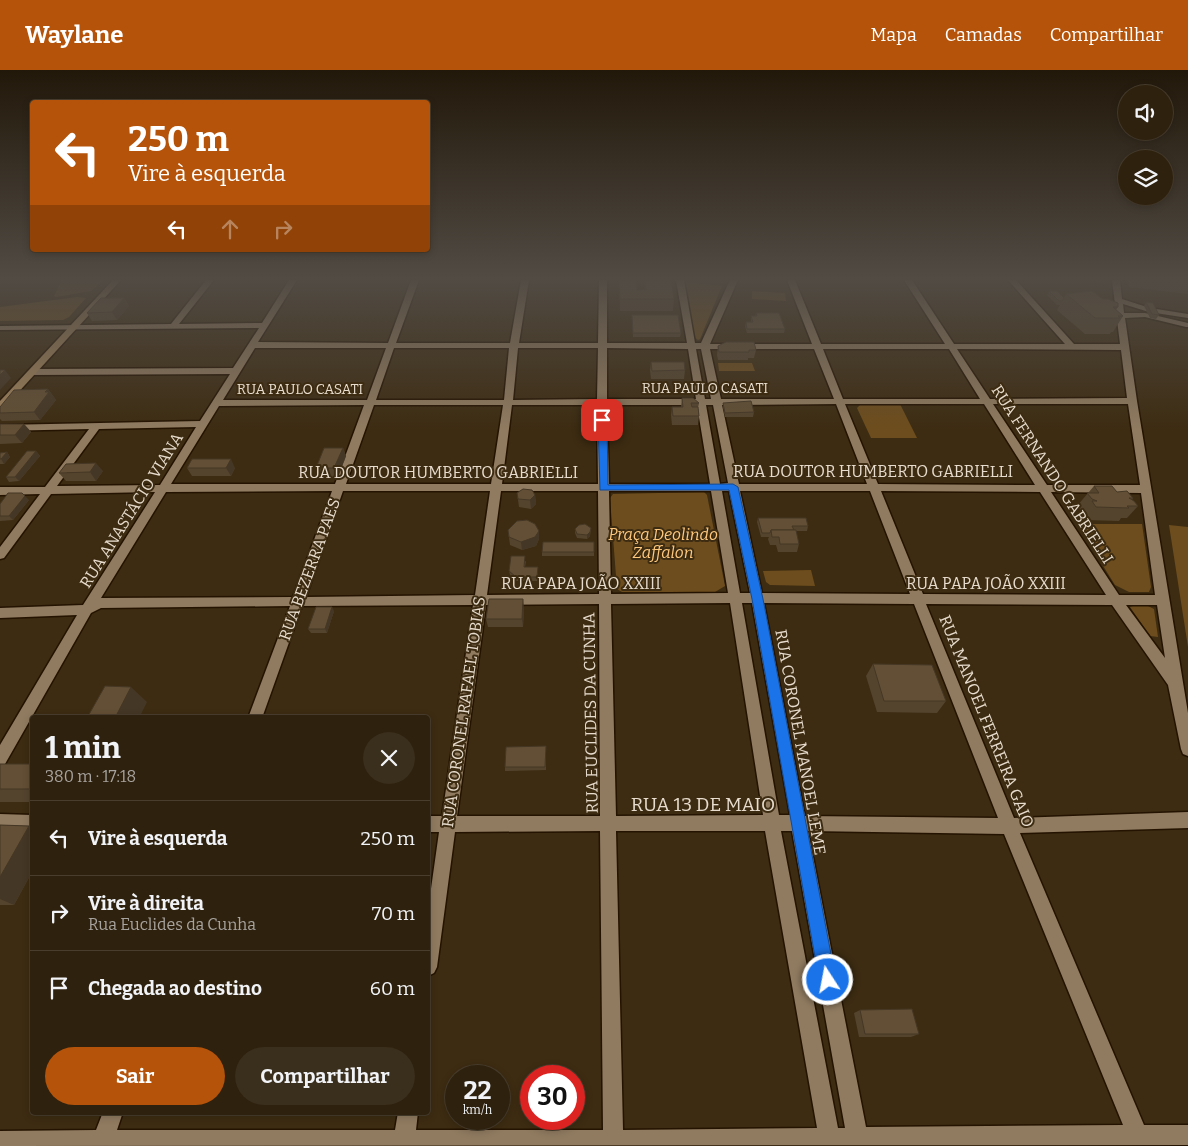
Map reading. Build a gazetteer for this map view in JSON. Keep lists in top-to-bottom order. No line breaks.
{"streets":{"street":["RUA PAULO CASATI","RUA DOUTOR HUMBERTO GABRIELLI","RUA FERNANDO GABRIELLI","RUA ANASTÁCIO VIANA","RUA BEZERRA PAES","RUA PAPA JOÃO XXIII","RUA CORONEL RAFAEL TOBIAS","RUA EUCLIDES DA CUNHA","RUA MANOEL FERREIRA GAIO","RUA CORONEL MANOEL LEME","RUA 13 DE MAIO"]},"crossings":[["RUA PAULO CASATI","RUA FERNANDO GABRIELLI"],["RUA PAULO CASATI","RUA ANASTÁCIO VIANA"],["RUA PAULO CASATI","RUA BEZERRA PAES"],["RUA PAULO CASATI","RUA CORONEL RAFAEL TOBIAS"],["RUA PAULO CASATI","RUA EUCLIDES DA CUNHA"],["RUA PAULO CASATI","RUA MANOEL FERREIRA GAIO"],["RUA PAULO CASATI","RUA CORONEL MANOEL LEME"],["RUA DOUTOR HUMBERTO GABRIELLI","RUA FERNANDO GABRIELLI"],["RUA DOUTOR HUMBERTO GABRIELLI","RUA ANASTÁCIO VIANA"],["RUA DOUTOR HUMBERTO GABRIELLI","RUA BEZERRA PAES"],["RUA DOUTOR HUMBERTO GABRIELLI","RUA CORONEL RAFAEL TOBIAS"],["RUA DOUTOR HUMBERTO GABRIELLI","RUA EUCLIDES DA CUNHA"],["RUA DOUTOR HUMBERTO GABRIELLI","RUA MANOEL FERREIRA GAIO"],["RUA DOUTOR HUMBERTO GABRIELLI","RUA CORONEL MANOEL LEME"],["RUA FERNANDO GABRIELLI","RUA PAPA JOÃO XXIII"],["RUA ANASTÁCIO VIANA","RUA PAPA JOÃO XXIII"],["RUA BEZERRA PAES","RUA PAPA JOÃO XXIII"],["RUA PAPA JOÃO XXIII","RUA CORONEL RAFAEL TOBIAS"],["RUA PAPA JOÃO XXIII","RUA EUCLIDES DA CUNHA"],["RUA PAPA JOÃO XXIII","RUA MANOEL FERREIRA GAIO"],["RUA PAPA JOÃO XXIII","RUA CORONEL MANOEL LEME"],["RUA CORONEL RAFAEL TOBIAS","RUA 13 DE MAIO"],["RUA EUCLIDES DA CUNHA","RUA 13 DE MAIO"],["RUA MANOEL FERREIRA GAIO","RUA 13 DE MAIO"],["RUA CORONEL MANOEL LEME","RUA 13 DE MAIO"]],"parks":["Praça Deolindo Zaffalon"],"page":{"header":"Waylane","nav":["Mapa","Camadas","Compartilhar"],"turn":["250 m","Vire à esquerda"],"heading":["1 min","380 m · 17:18"],"list":[{"name":"Vire à esquerda","value":"250 m"},{"name":"Vire à direita","note":"Rua Euclides da Cunha","value":"70 m"},{"name":"Chegada ao destino","value":"60 m"}],"buttons":["Sair","Compartilhar"],"speed":"22 km/h","limit":"30"}}
